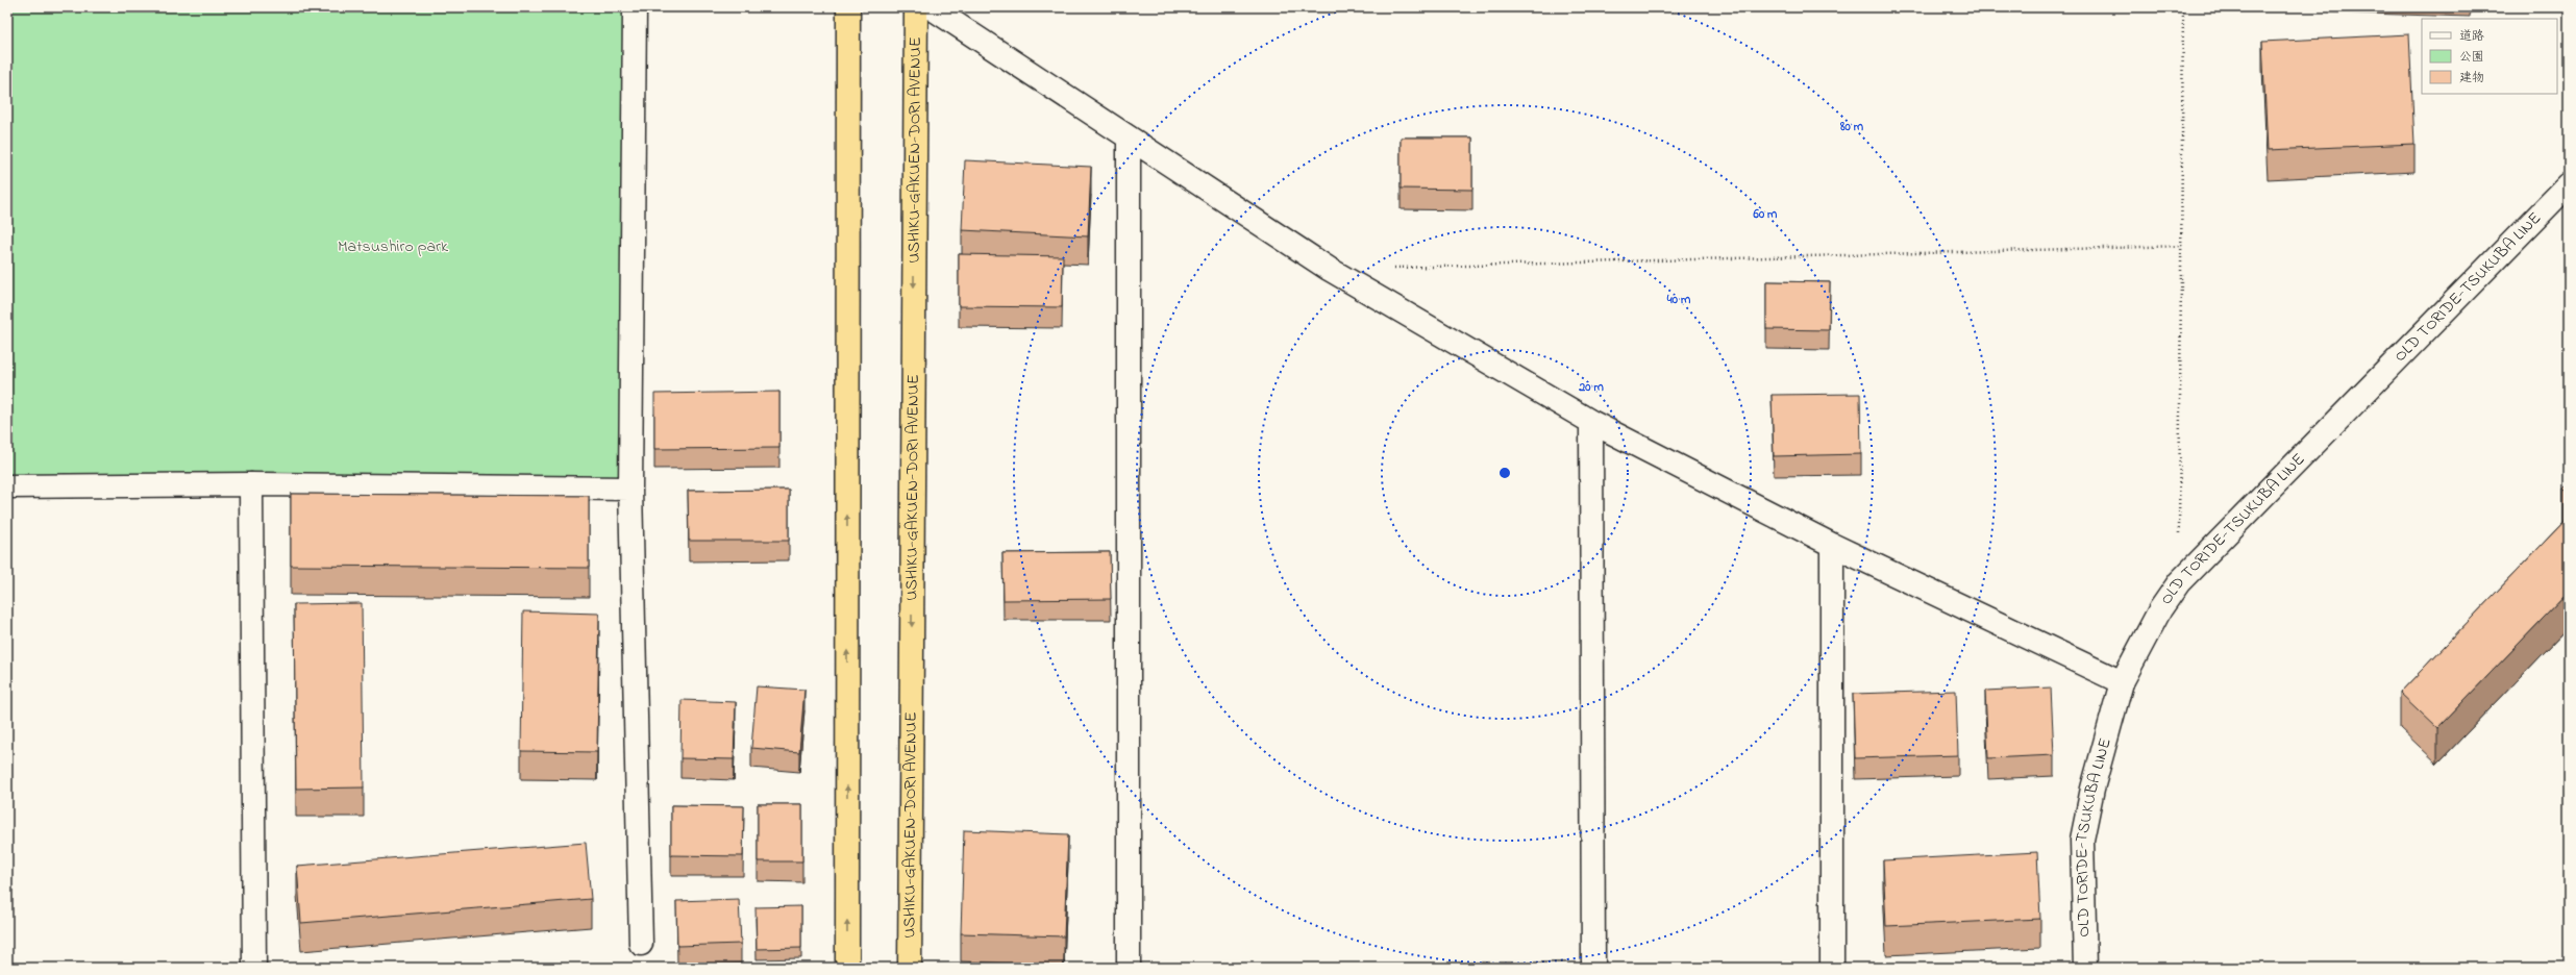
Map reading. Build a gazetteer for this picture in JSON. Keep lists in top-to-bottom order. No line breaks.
{"streets":{"highway":["USHIKU-GAKUEN-DORI AVENUE"],"street":["OLD TORIDE-TSUKUBA LINE"]},"parks":["Matsushiro park"],"legend":["道路","公園","建物"],"rings":["80 m","60 m","40 m","20 m"]}
